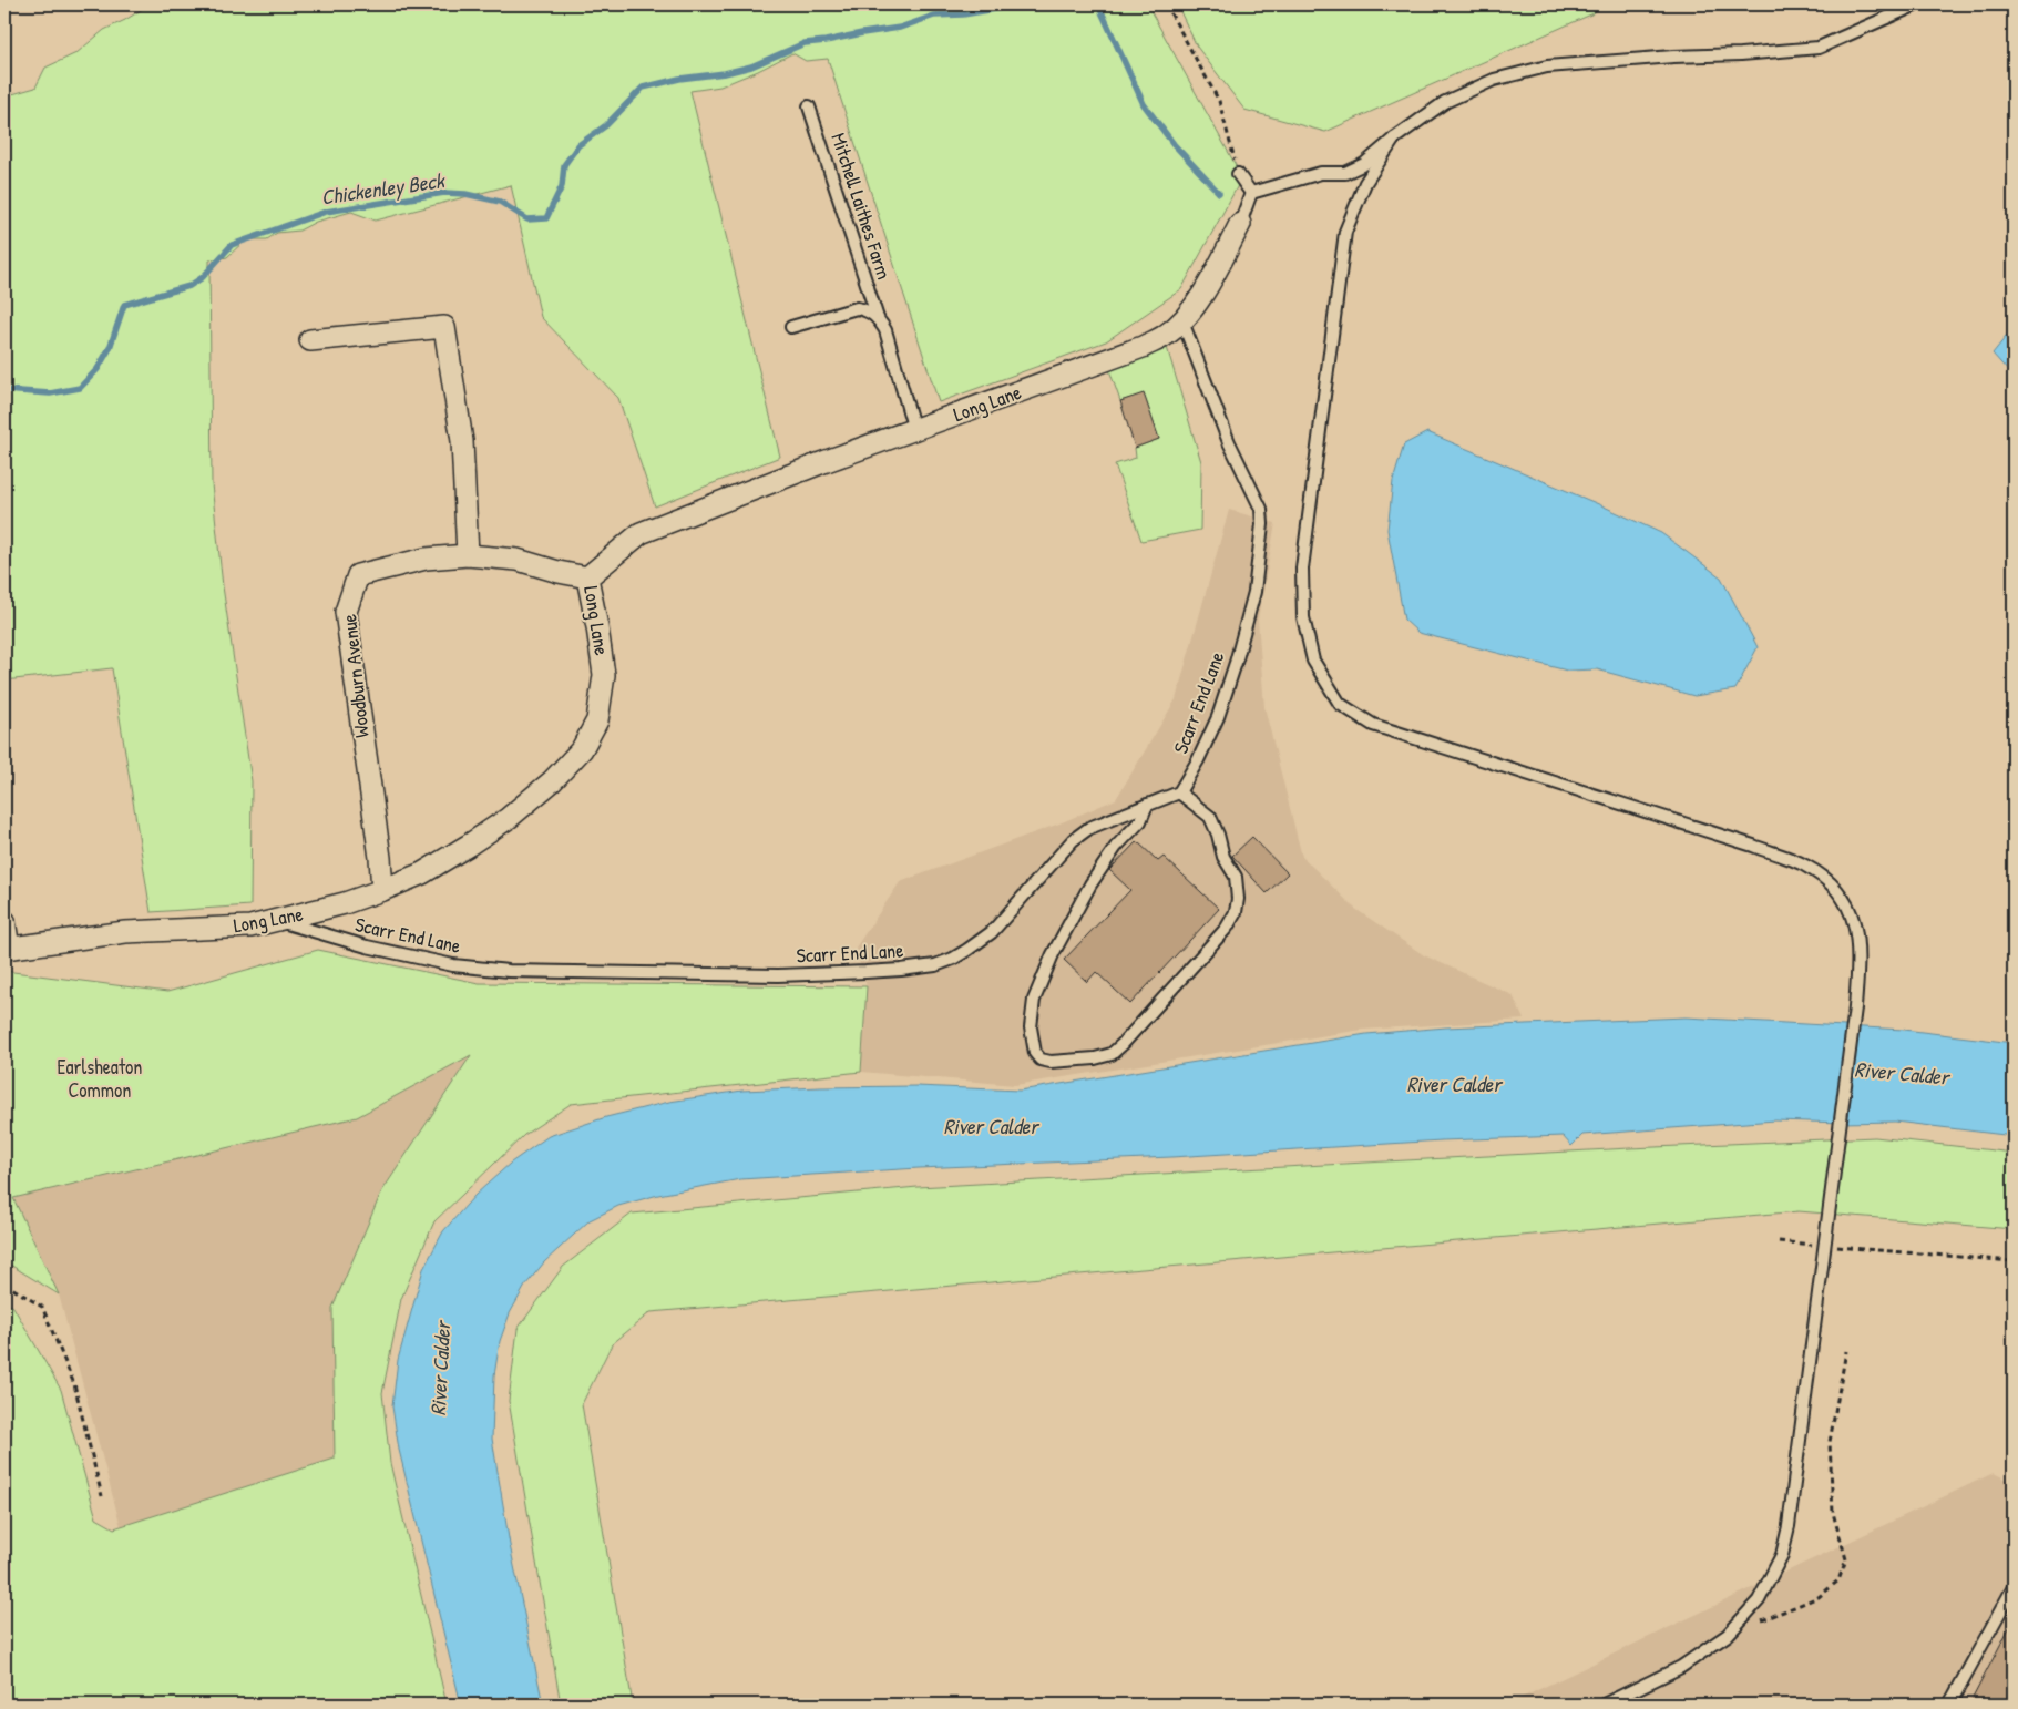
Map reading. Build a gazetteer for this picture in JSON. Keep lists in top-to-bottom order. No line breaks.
{"streets":{"street":["Long Lane","Woodburn Avenue"],"lane":["Mitchell Laithes Farm","Scarr End Lane"]},"crossings":[["Mitchell Laithes Farm","Long Lane"],["Long Lane","Woodburn Avenue"],["Long Lane","Scarr End Lane"]],"water":["Chickenley Beck","River Calder"],"parks":["Earlsheaton Common"]}
